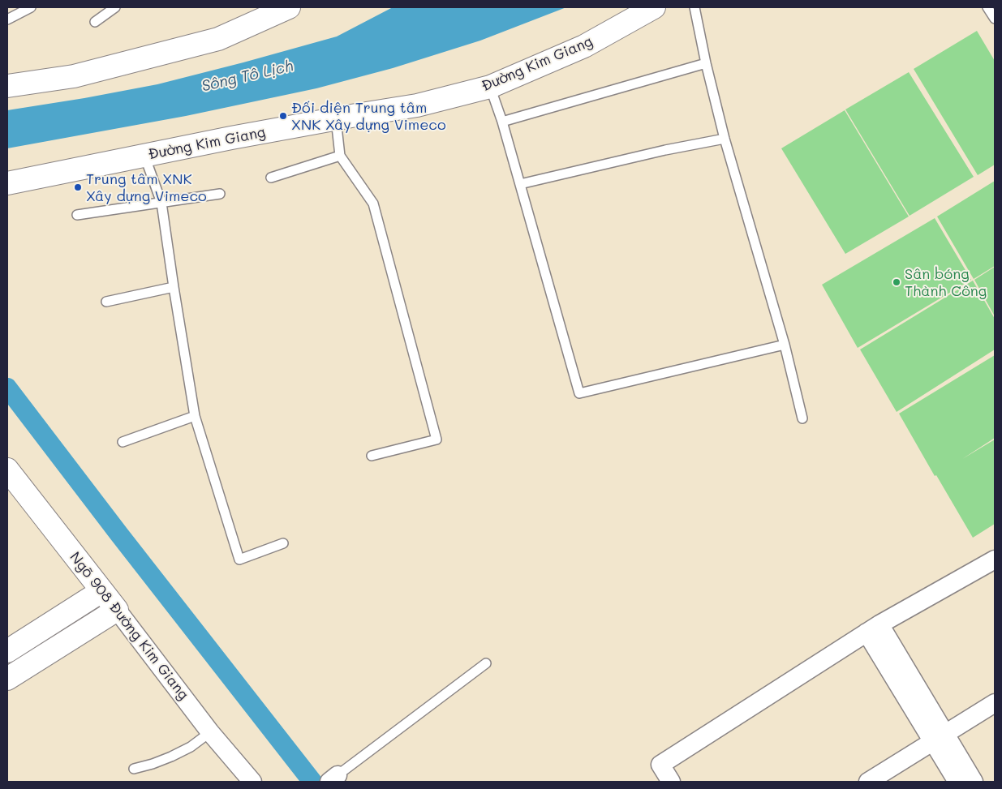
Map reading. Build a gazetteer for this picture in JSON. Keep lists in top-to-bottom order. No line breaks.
{"streets":{"street":["Đường Kim Giang","Ngõ 908 Đường Kim Giang"]},"water":["Sông Tô Lịch"],"places":["Đối diện Trung tâm XNK Xây dựng Vimeco","Trung tâm XNK Xây dựng Vimeco","Sân bóng Thành Công"]}
